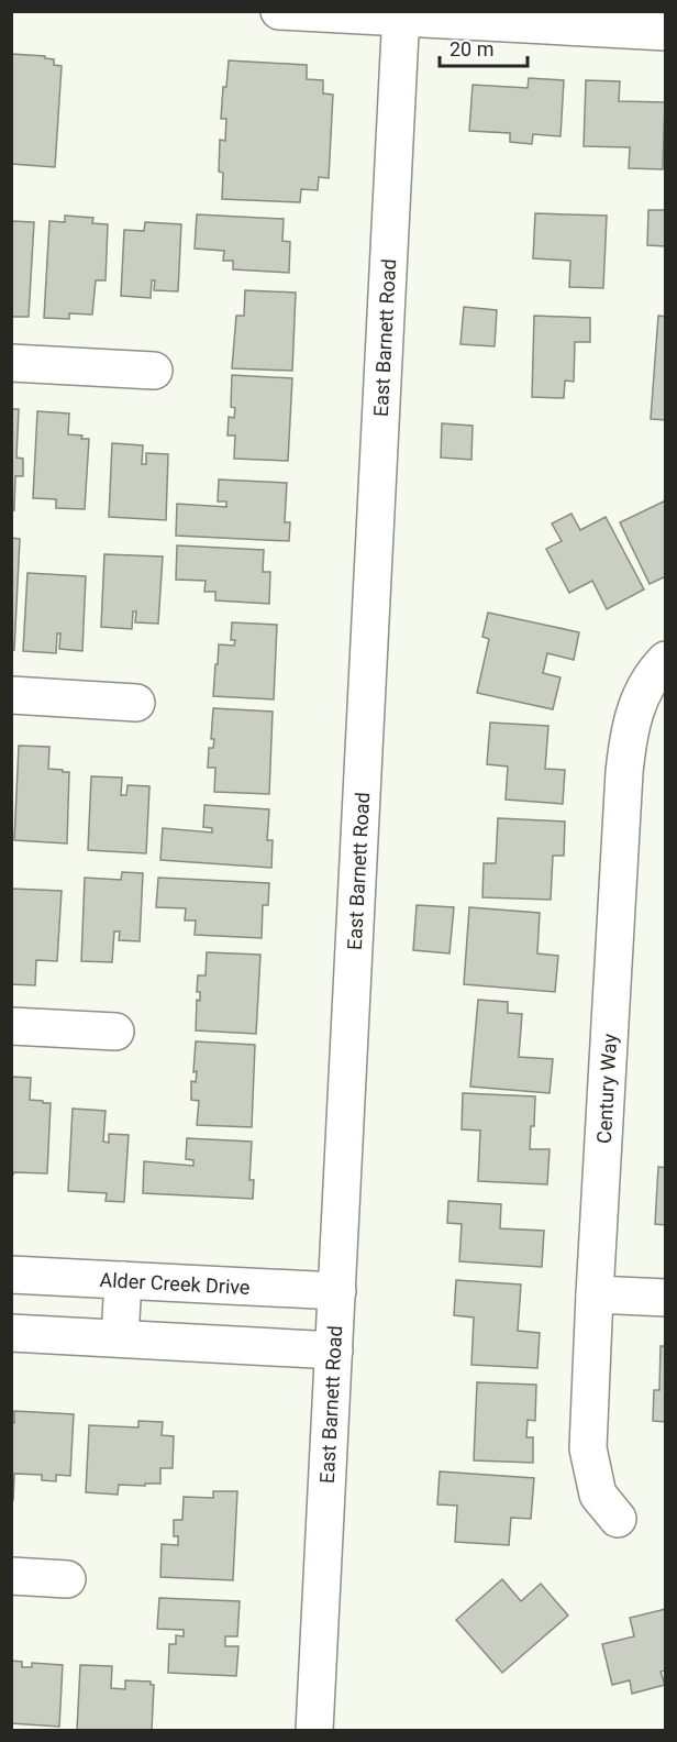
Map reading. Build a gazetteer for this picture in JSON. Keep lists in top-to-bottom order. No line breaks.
{"streets":{"street":["East Barnett Road","Century Way","Alder Creek Drive"]},"crossings":[["East Barnett Road","Alder Creek Drive"]],"scale_bar":"20 m"}
